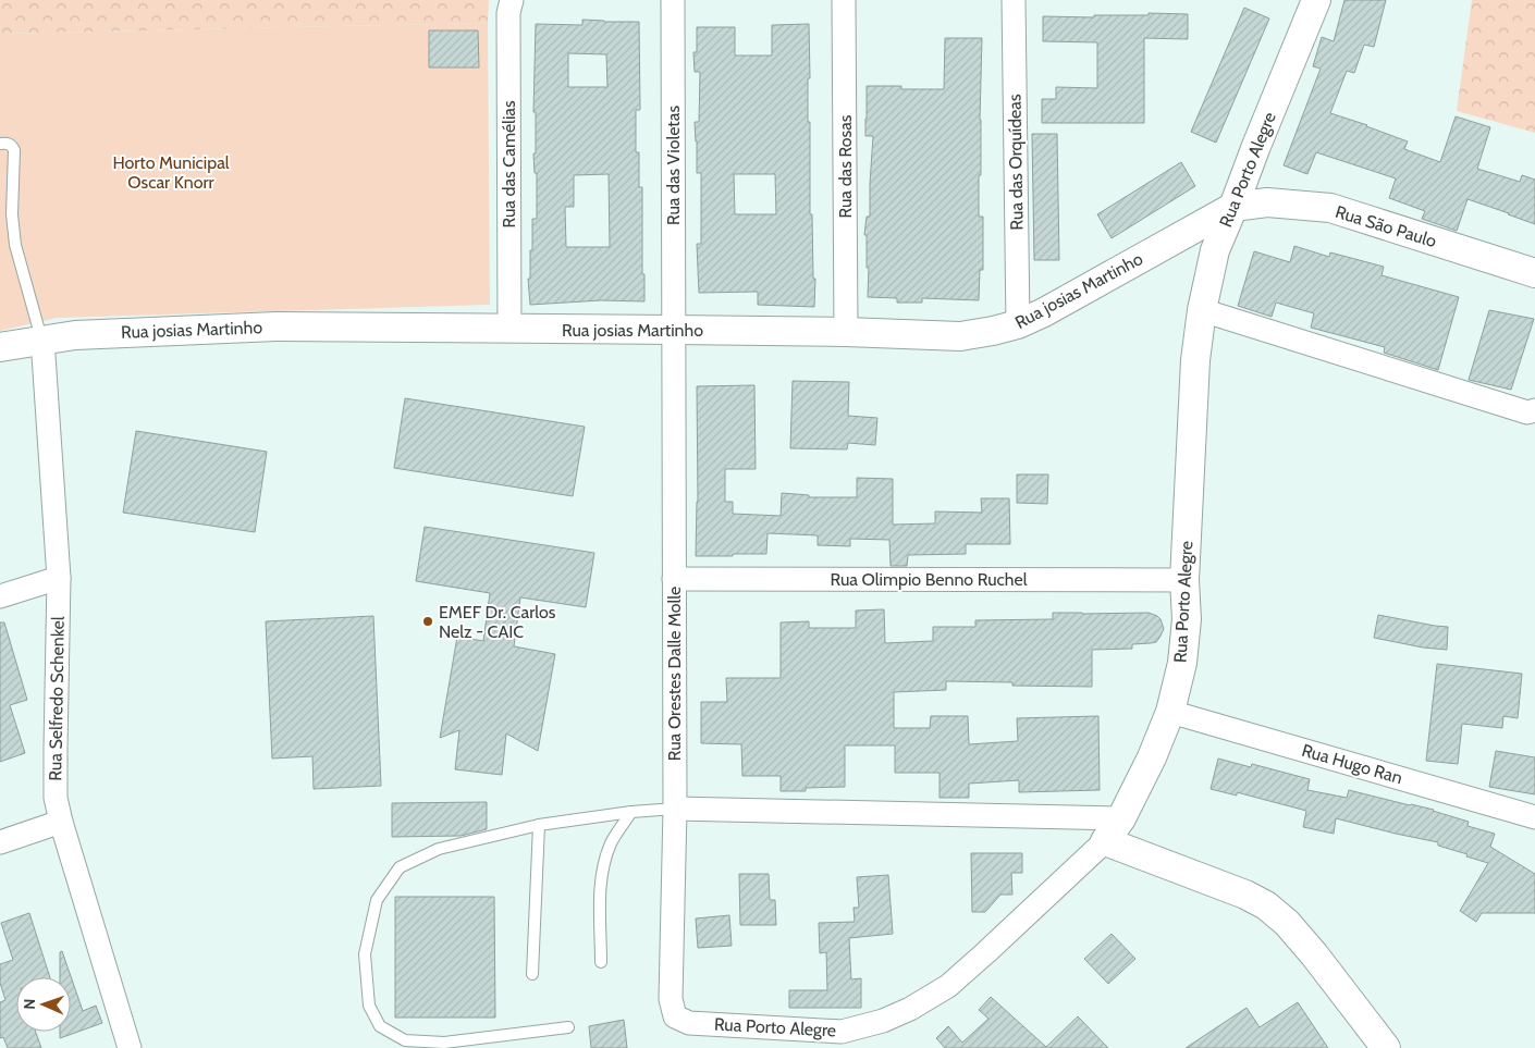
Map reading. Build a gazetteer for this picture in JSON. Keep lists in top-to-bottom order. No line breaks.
{"streets":{"street":["Rua das Orquídeas","Rua das Camélias","Rua das Violetas","Rua das Rosas","Rua Porto Alegre","Rua São Paulo","Rua josias Martinho","Rua Olimpio Benno Ruchel","Rua Orestes Dalle Molle","Rua Selfredo Schenkel","Rua Hugo Ran"]},"crossings":[["Rua das Orquídeas","Rua josias Martinho"],["Rua das Camélias","Rua josias Martinho"],["Rua das Violetas","Rua josias Martinho"],["Rua das Violetas","Rua Orestes Dalle Molle"],["Rua das Rosas","Rua josias Martinho"],["Rua Porto Alegre","Rua São Paulo"],["Rua Porto Alegre","Rua josias Martinho"],["Rua Porto Alegre","Rua Olimpio Benno Ruchel"],["Rua Porto Alegre","Rua Orestes Dalle Molle"],["Rua Porto Alegre","Rua Hugo Ran"],["Rua São Paulo","Rua josias Martinho"],["Rua josias Martinho","Rua Orestes Dalle Molle"],["Rua josias Martinho","Rua Selfredo Schenkel"],["Rua Olimpio Benno Ruchel","Rua Orestes Dalle Molle"]],"parks":["Horto Municipal Oscar Knorr"],"places":["EMEF Dr. Carlos Nelz - CAIC"],"north":"left"}
